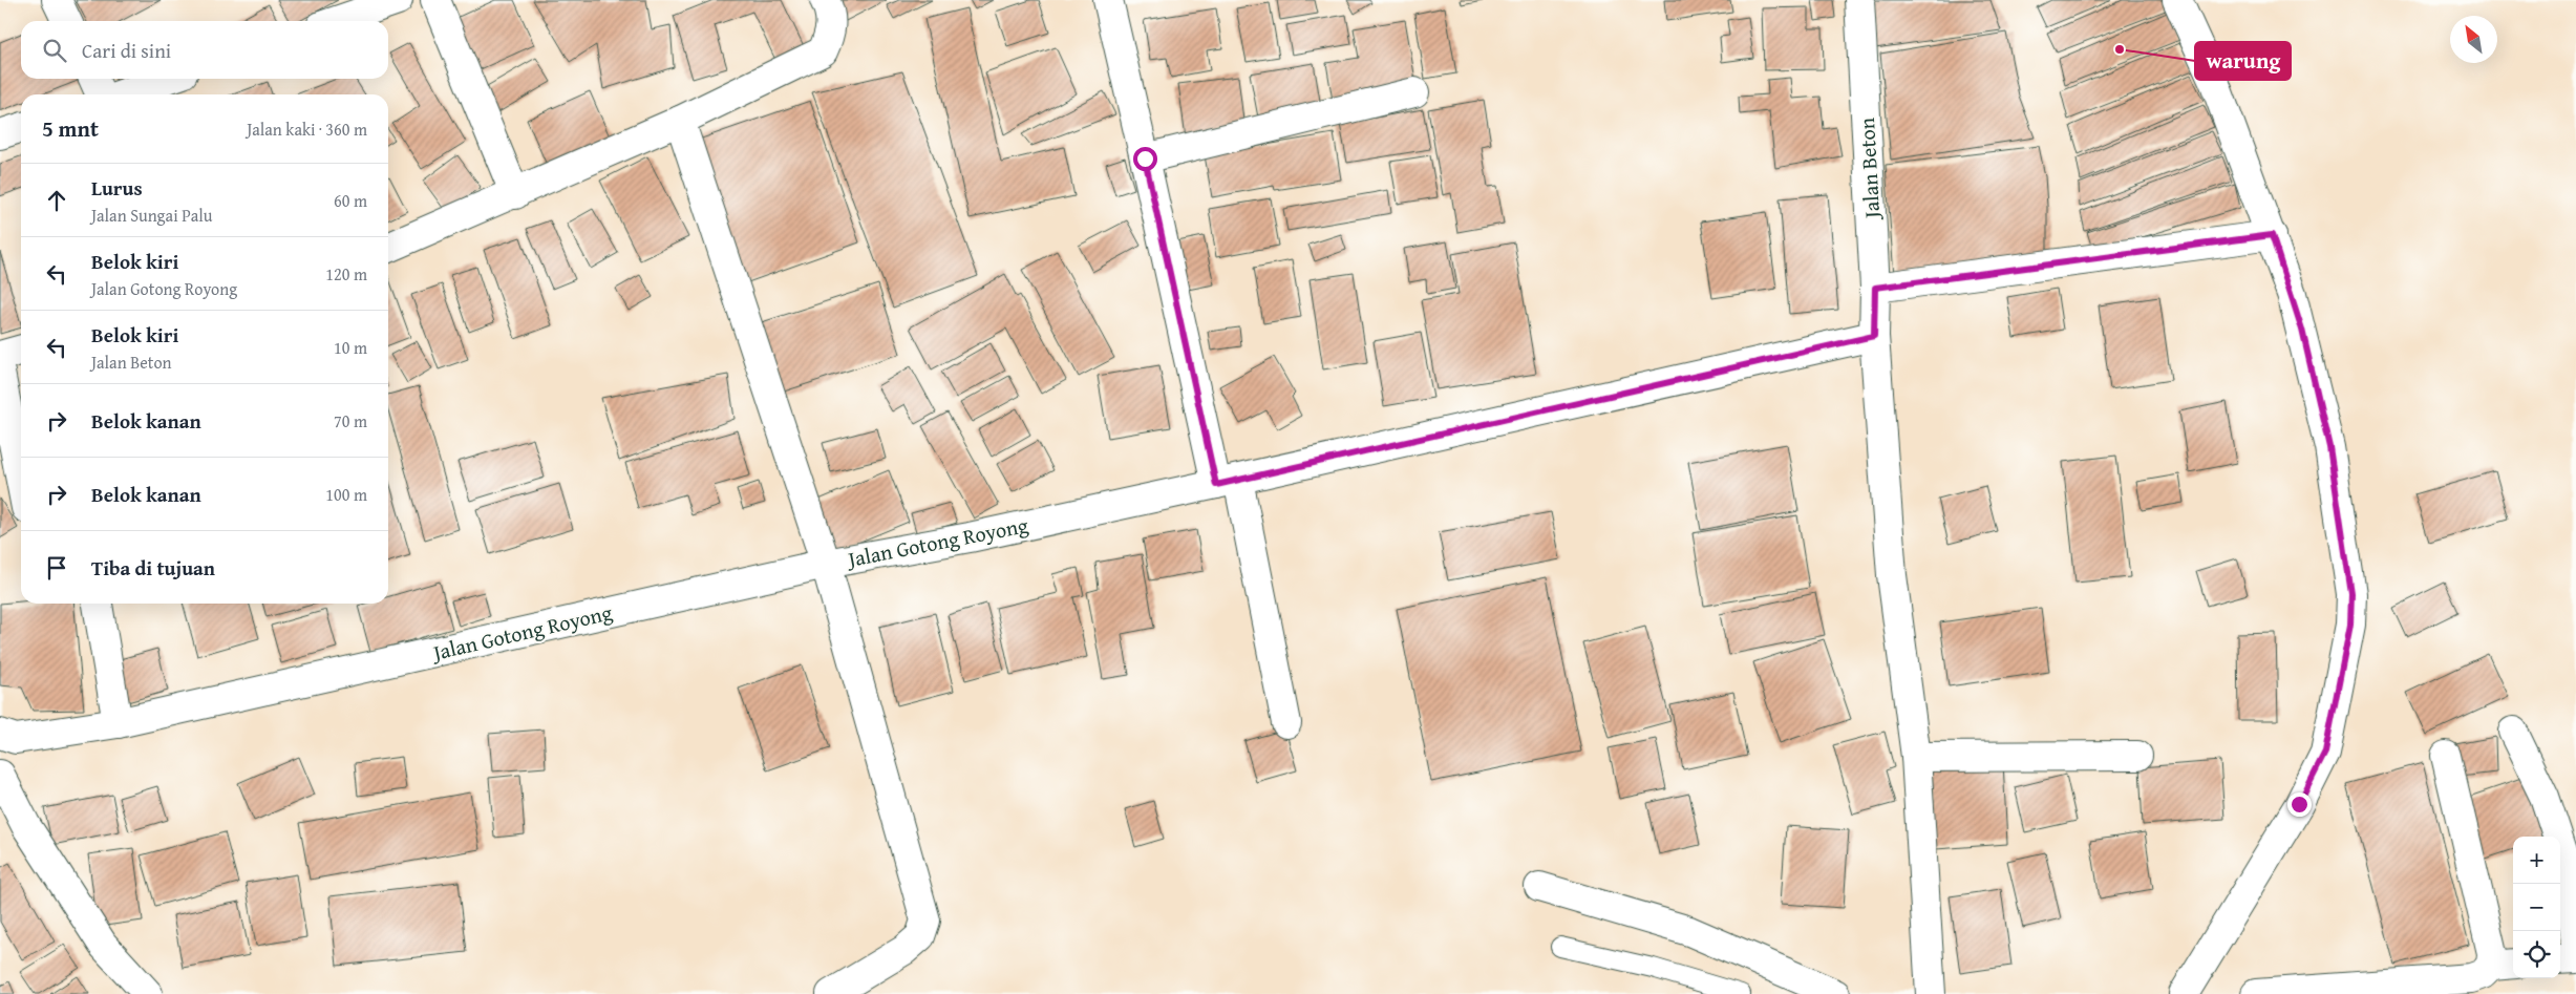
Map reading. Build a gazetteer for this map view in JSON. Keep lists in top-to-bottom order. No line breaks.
{"streets":{"street":["Jalan Beton","Jalan Gotong Royong"]},"crossings":[["Jalan Beton","Jalan Gotong Royong"]],"places":["warung"],"north":"top left","page":{"search":"Cari di sini","heading":["5 mnt","Jalan kaki · 360 m"],"list":[["Lurus","Jalan Sungai Palu","60 m"],["Belok kiri","Jalan Gotong Royong","120 m"],["Belok kiri","Jalan Beton","10 m"],["Belok kanan","70 m"],["Belok kanan","100 m"],"Tiba di tujuan"],"map_buttons":["+","−"]}}
